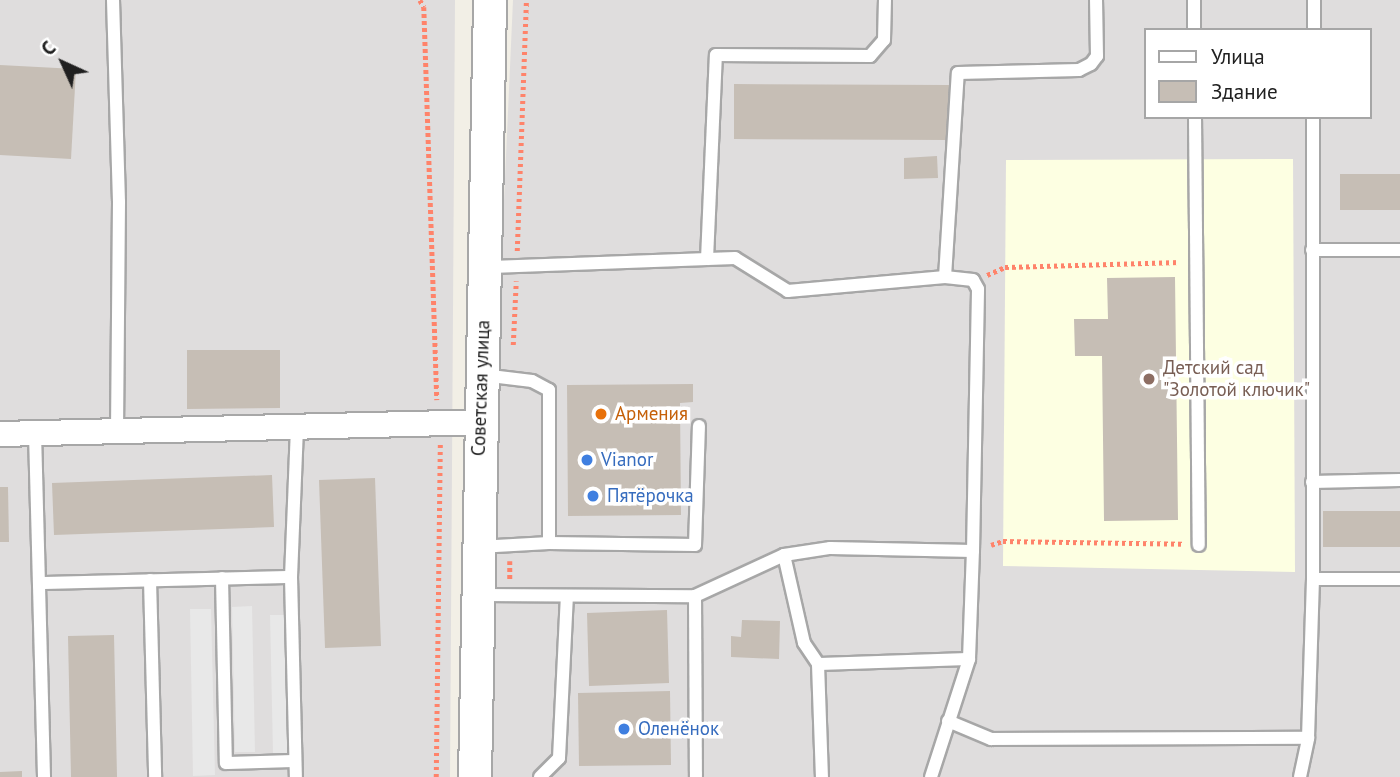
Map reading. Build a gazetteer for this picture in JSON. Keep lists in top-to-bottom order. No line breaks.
{"streets":{"street":["Советская улица"]},"places":["Детский сад \"Золотой ключик\"","Армения","Vianor","Пятёрочка","Оленёнок"],"legend":["Улица","Здание"],"north":"top left"}
